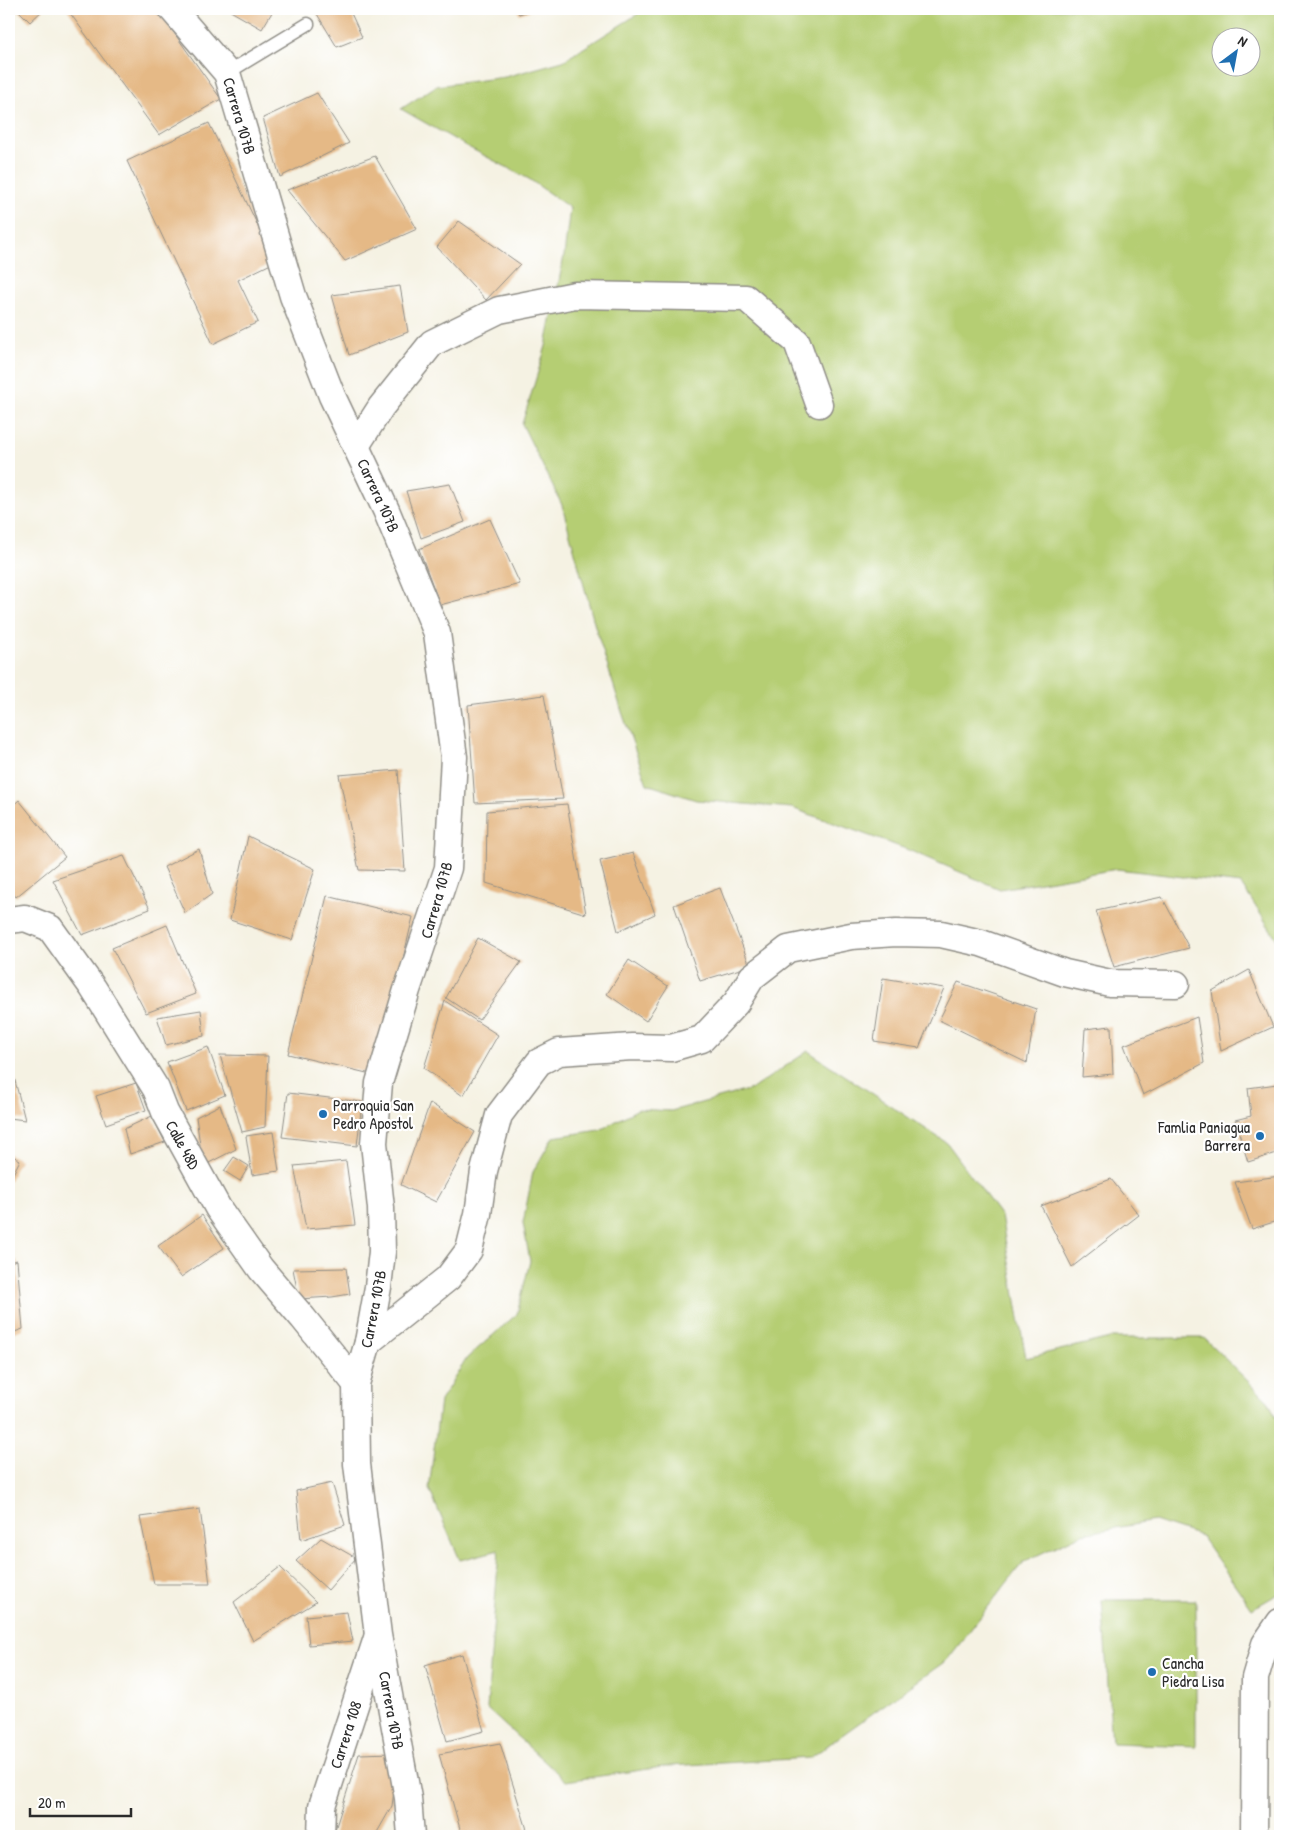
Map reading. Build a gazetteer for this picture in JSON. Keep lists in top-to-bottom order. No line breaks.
{"streets":{"street":["Carrera 107B","Calle 48D","Carrera 108"]},"crossings":[["Carrera 107B","Calle 48D"],["Carrera 107B","Carrera 108"]],"places":["Parroquia San Pedro Apostol","Famlia Paniagua Barrera","Cancha Piedra Lisa"],"scale_bar":"20 m","north":"top right"}
